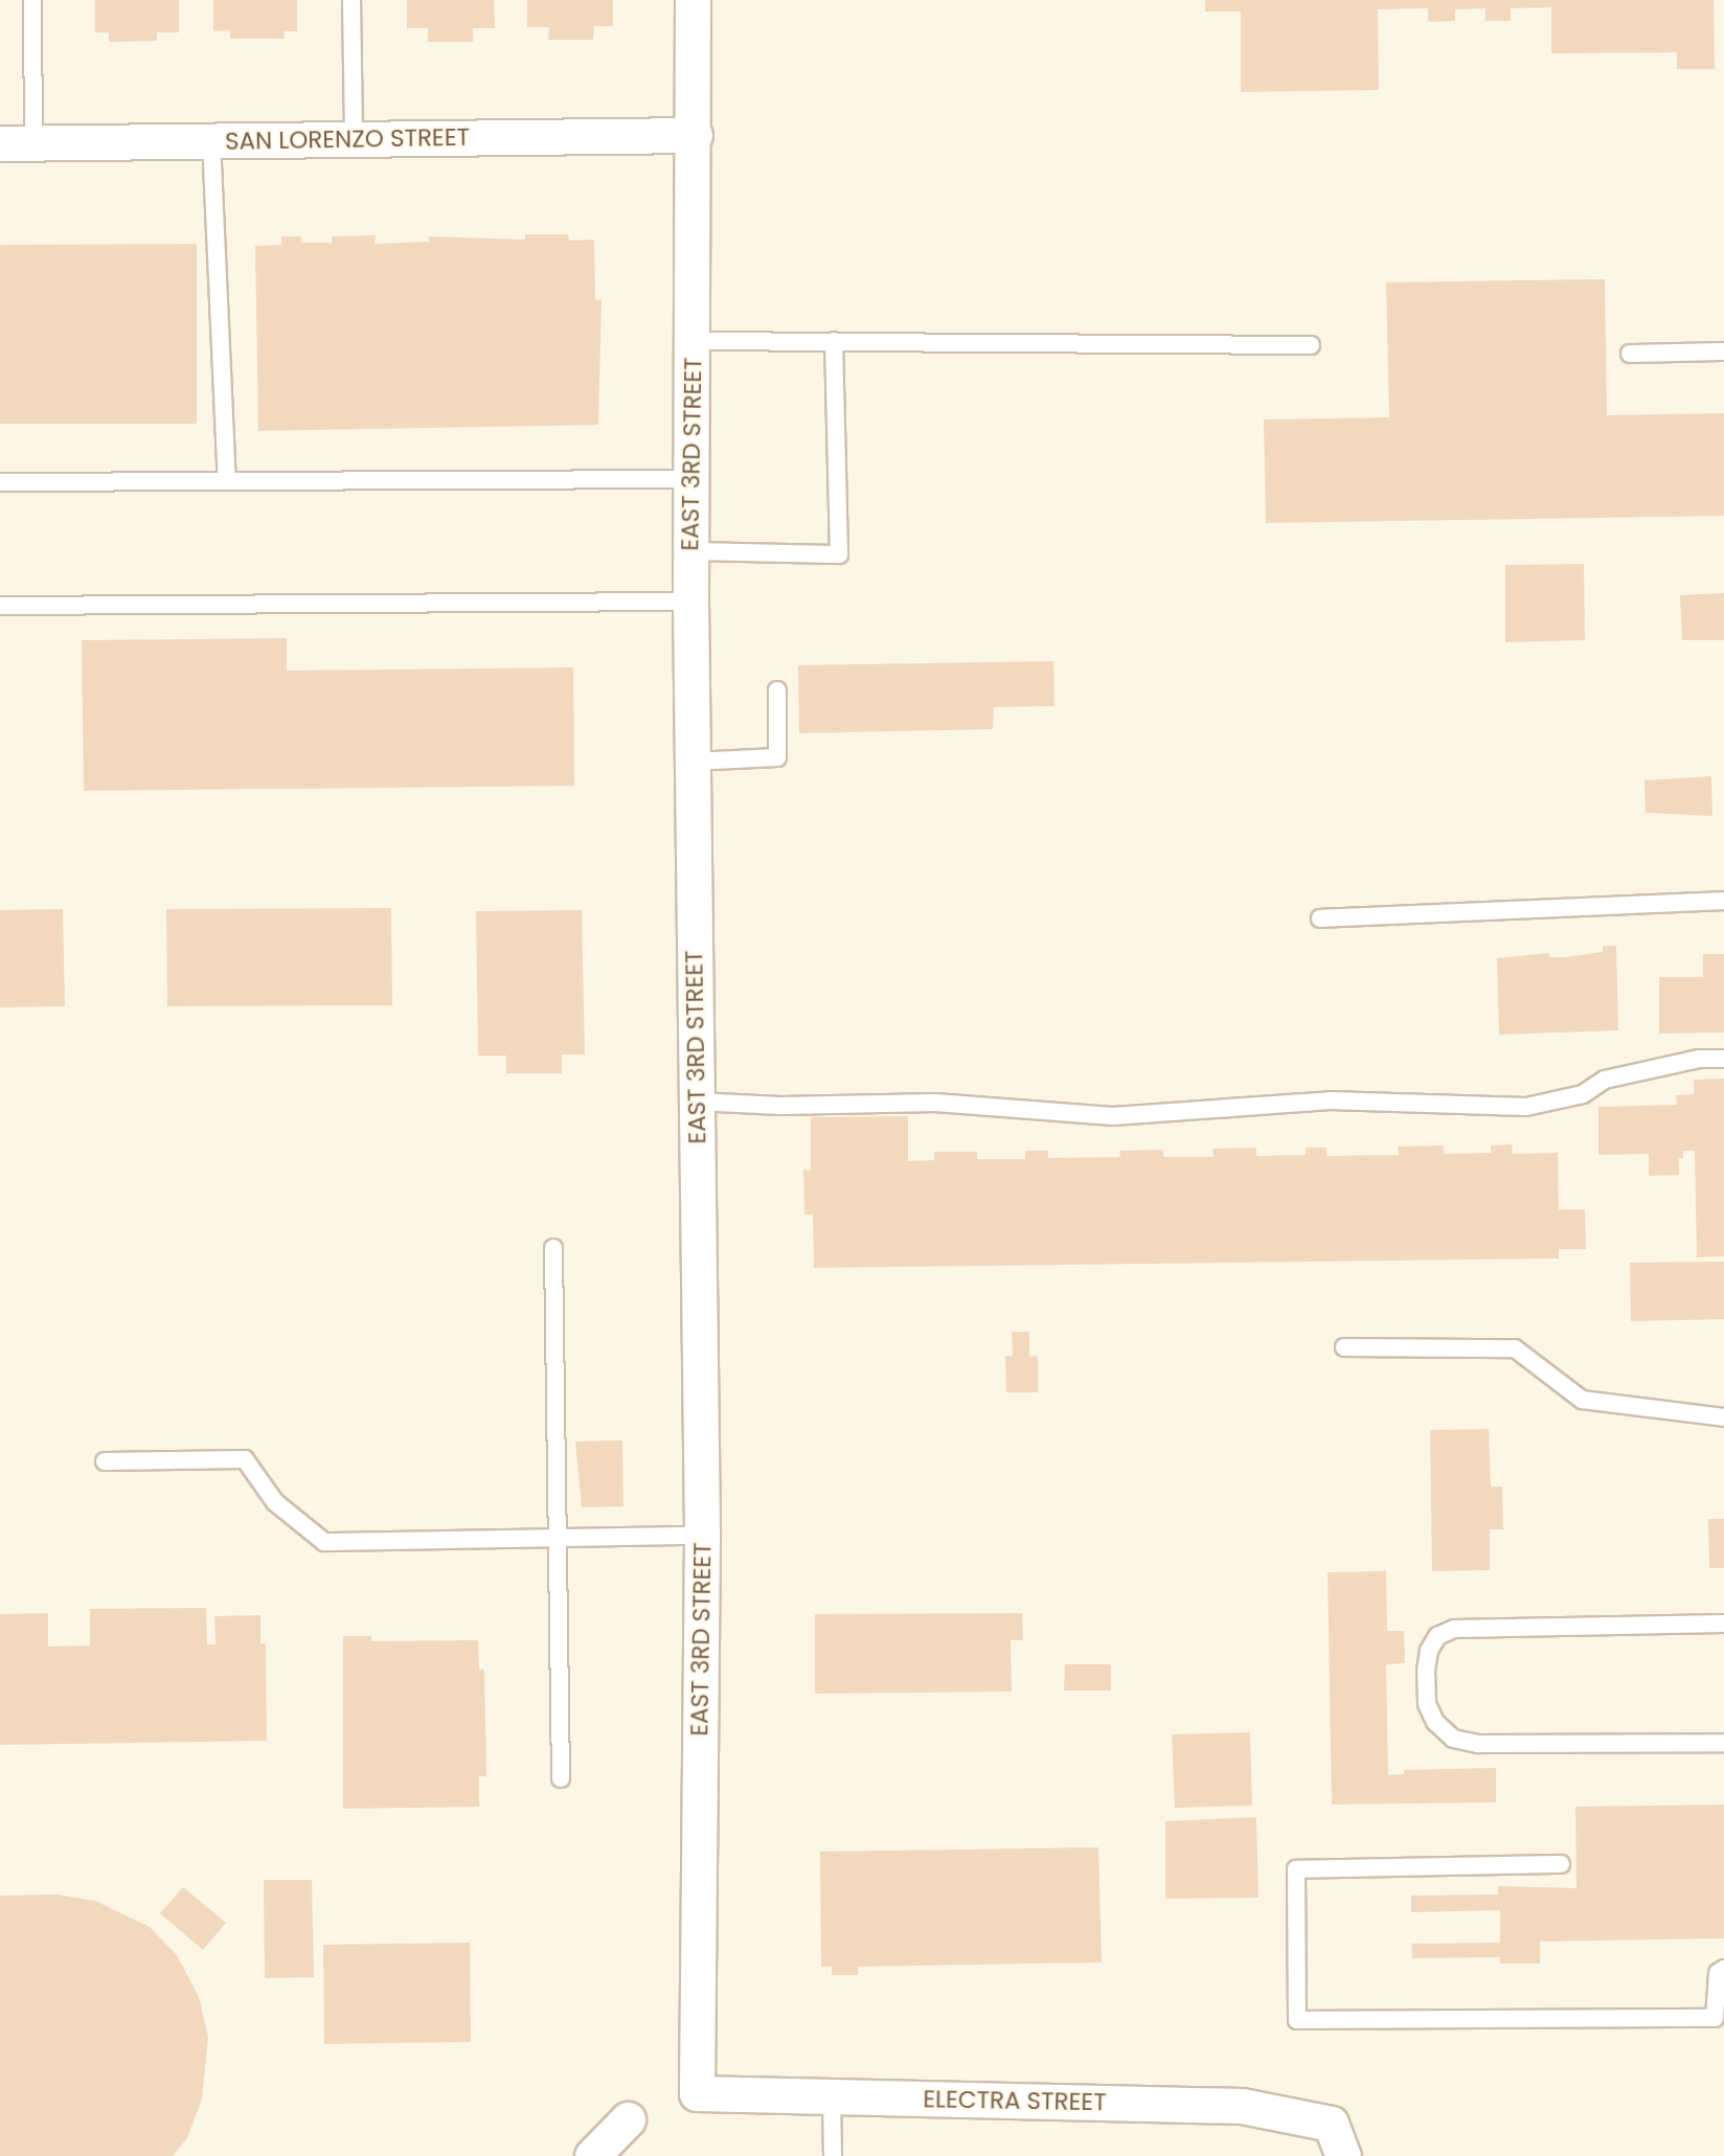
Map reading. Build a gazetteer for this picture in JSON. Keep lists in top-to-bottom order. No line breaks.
{"streets":{"street":["SAN LORENZO STREET","EAST 3RD STREET","ELECTRA STREET"]},"crossings":[["SAN LORENZO STREET","EAST 3RD STREET"],["EAST 3RD STREET","ELECTRA STREET"]]}
